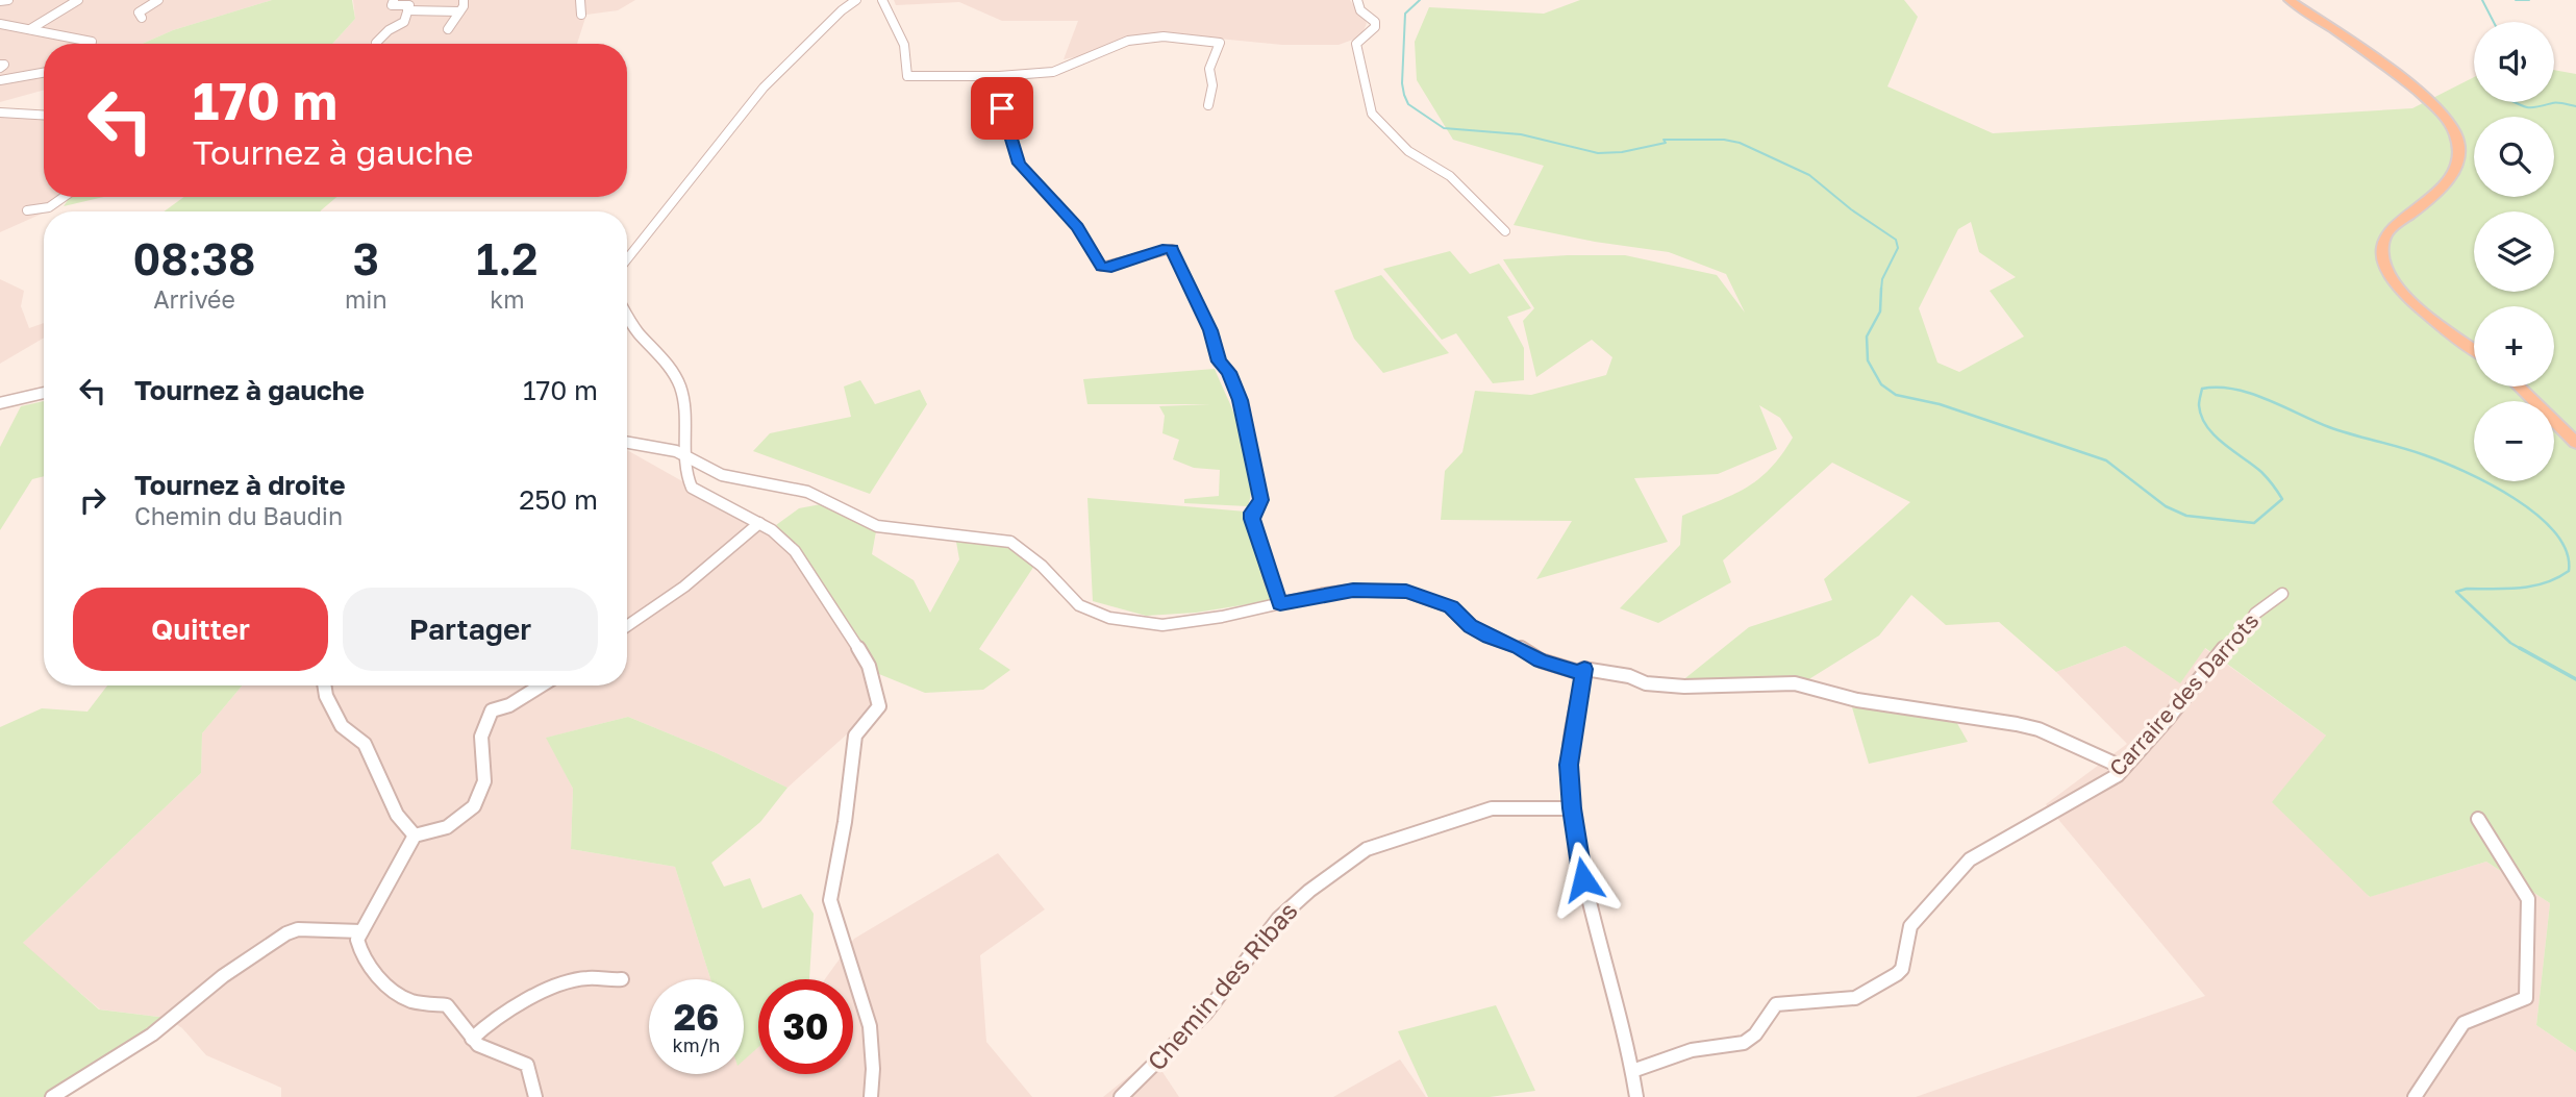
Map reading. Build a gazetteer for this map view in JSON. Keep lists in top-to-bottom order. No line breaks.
{"streets":{"street":["Carraire des Darrots","Chemin des Ribas"]},"page":{"map_buttons":["+","−"],"turn":["170 m","Tournez à gauche"],"eta":["08:38","Arrivée","3","min","1.2","km"],"list":[{"name":"Tournez à gauche","value":"170 m"},{"name":"Tournez à droite","note":"Chemin du Baudin","value":"250 m"}],"buttons":["Quitter","Partager"],"speed":"26 km/h","limit":"30"}}
